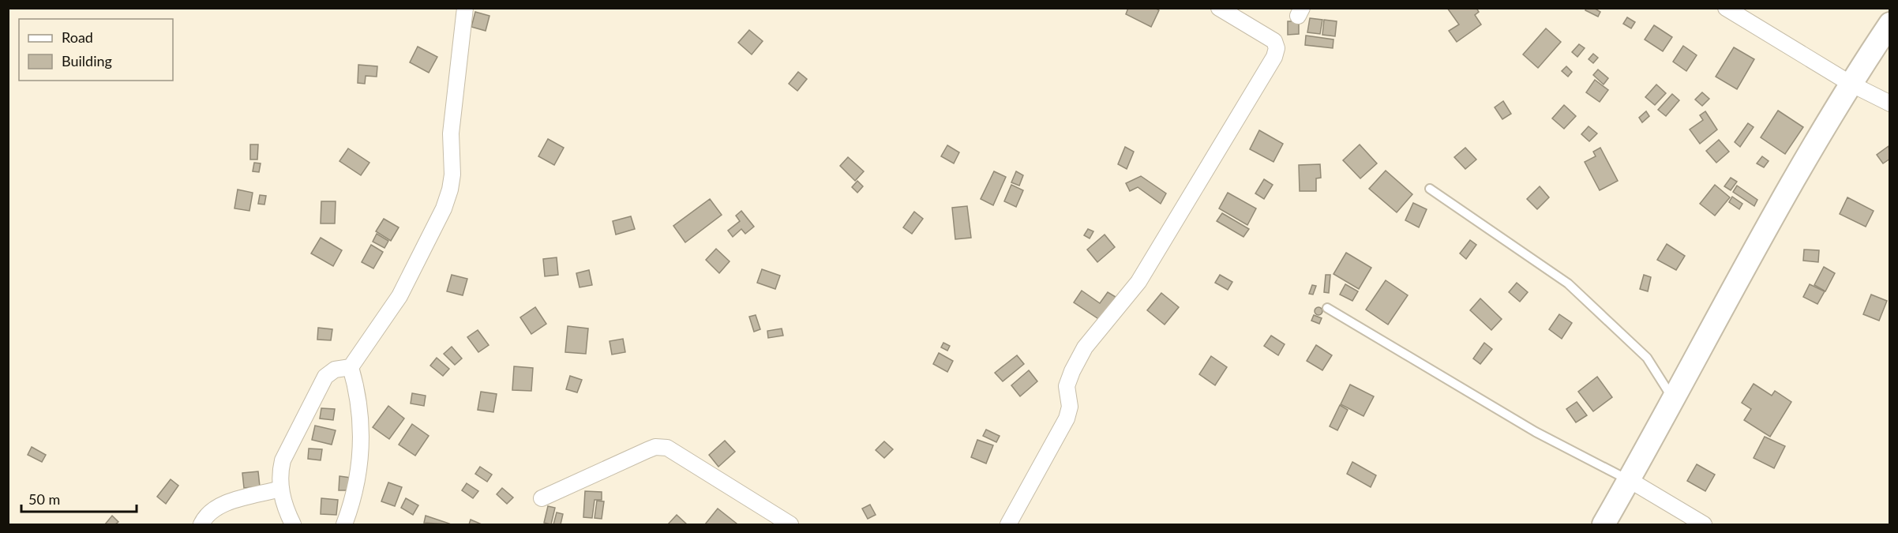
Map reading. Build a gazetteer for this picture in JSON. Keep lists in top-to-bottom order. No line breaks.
{"legend":["Road","Building"],"scale_bar":"50 m"}
